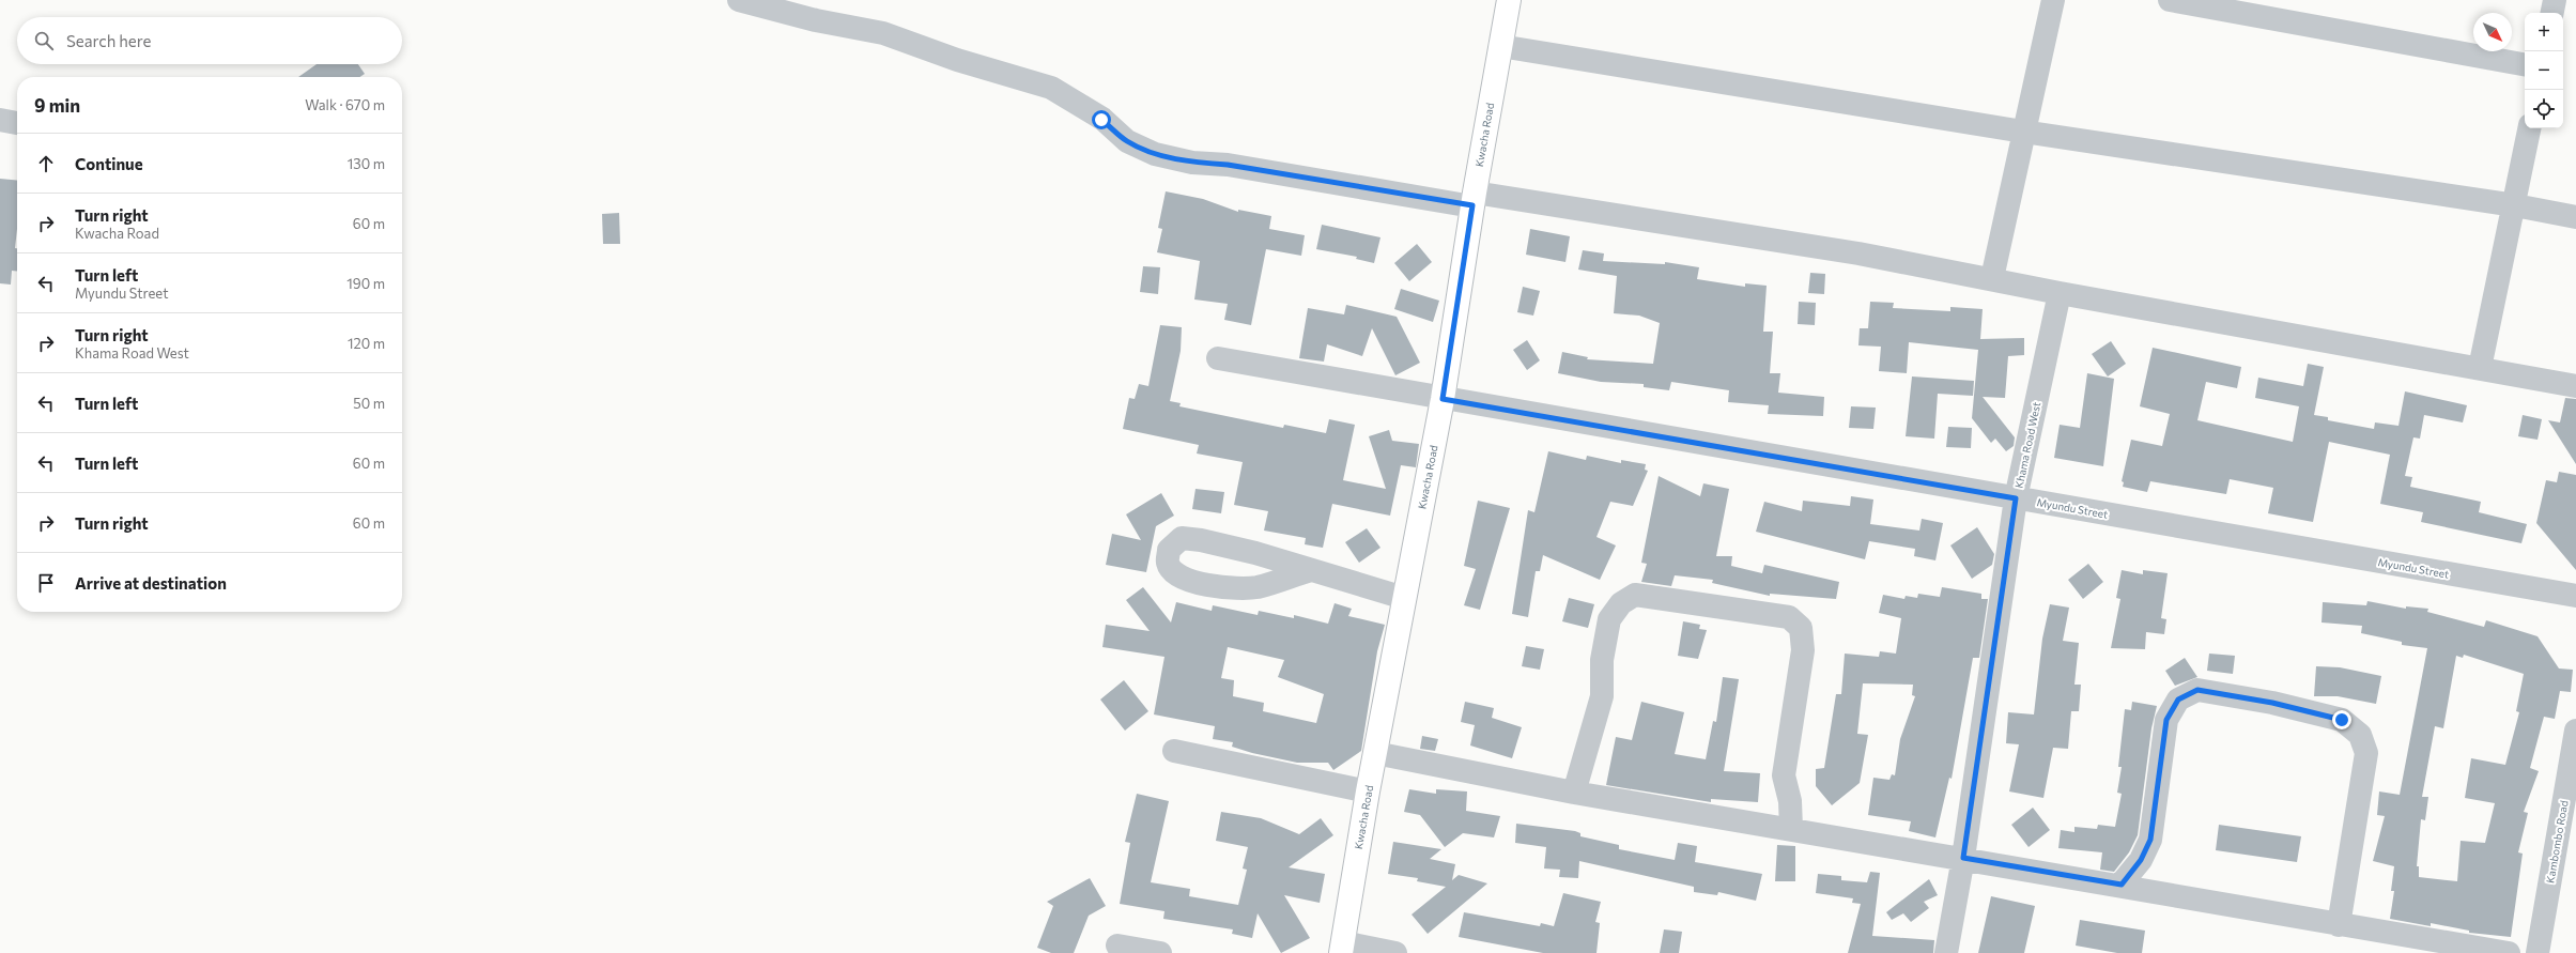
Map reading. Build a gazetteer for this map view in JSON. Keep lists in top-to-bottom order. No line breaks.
{"streets":{"main road":["Kwacha Road"],"street":["Khama Road West","Myundu Street","Kambombo Road"]},"crossings":[["Kwacha Road","Myundu Street"],["Khama Road West","Myundu Street"]],"north":"bottom right","page":{"map_buttons":["+","−"],"search":"Search here","heading":["9 min","Walk · 670 m"],"list":[["Continue","130 m"],["Turn right","Kwacha Road","60 m"],["Turn left","Myundu Street","190 m"],["Turn right","Khama Road West","120 m"],["Turn left","50 m"],["Turn left","60 m"],["Turn right","60 m"],"Arrive at destination"]}}
